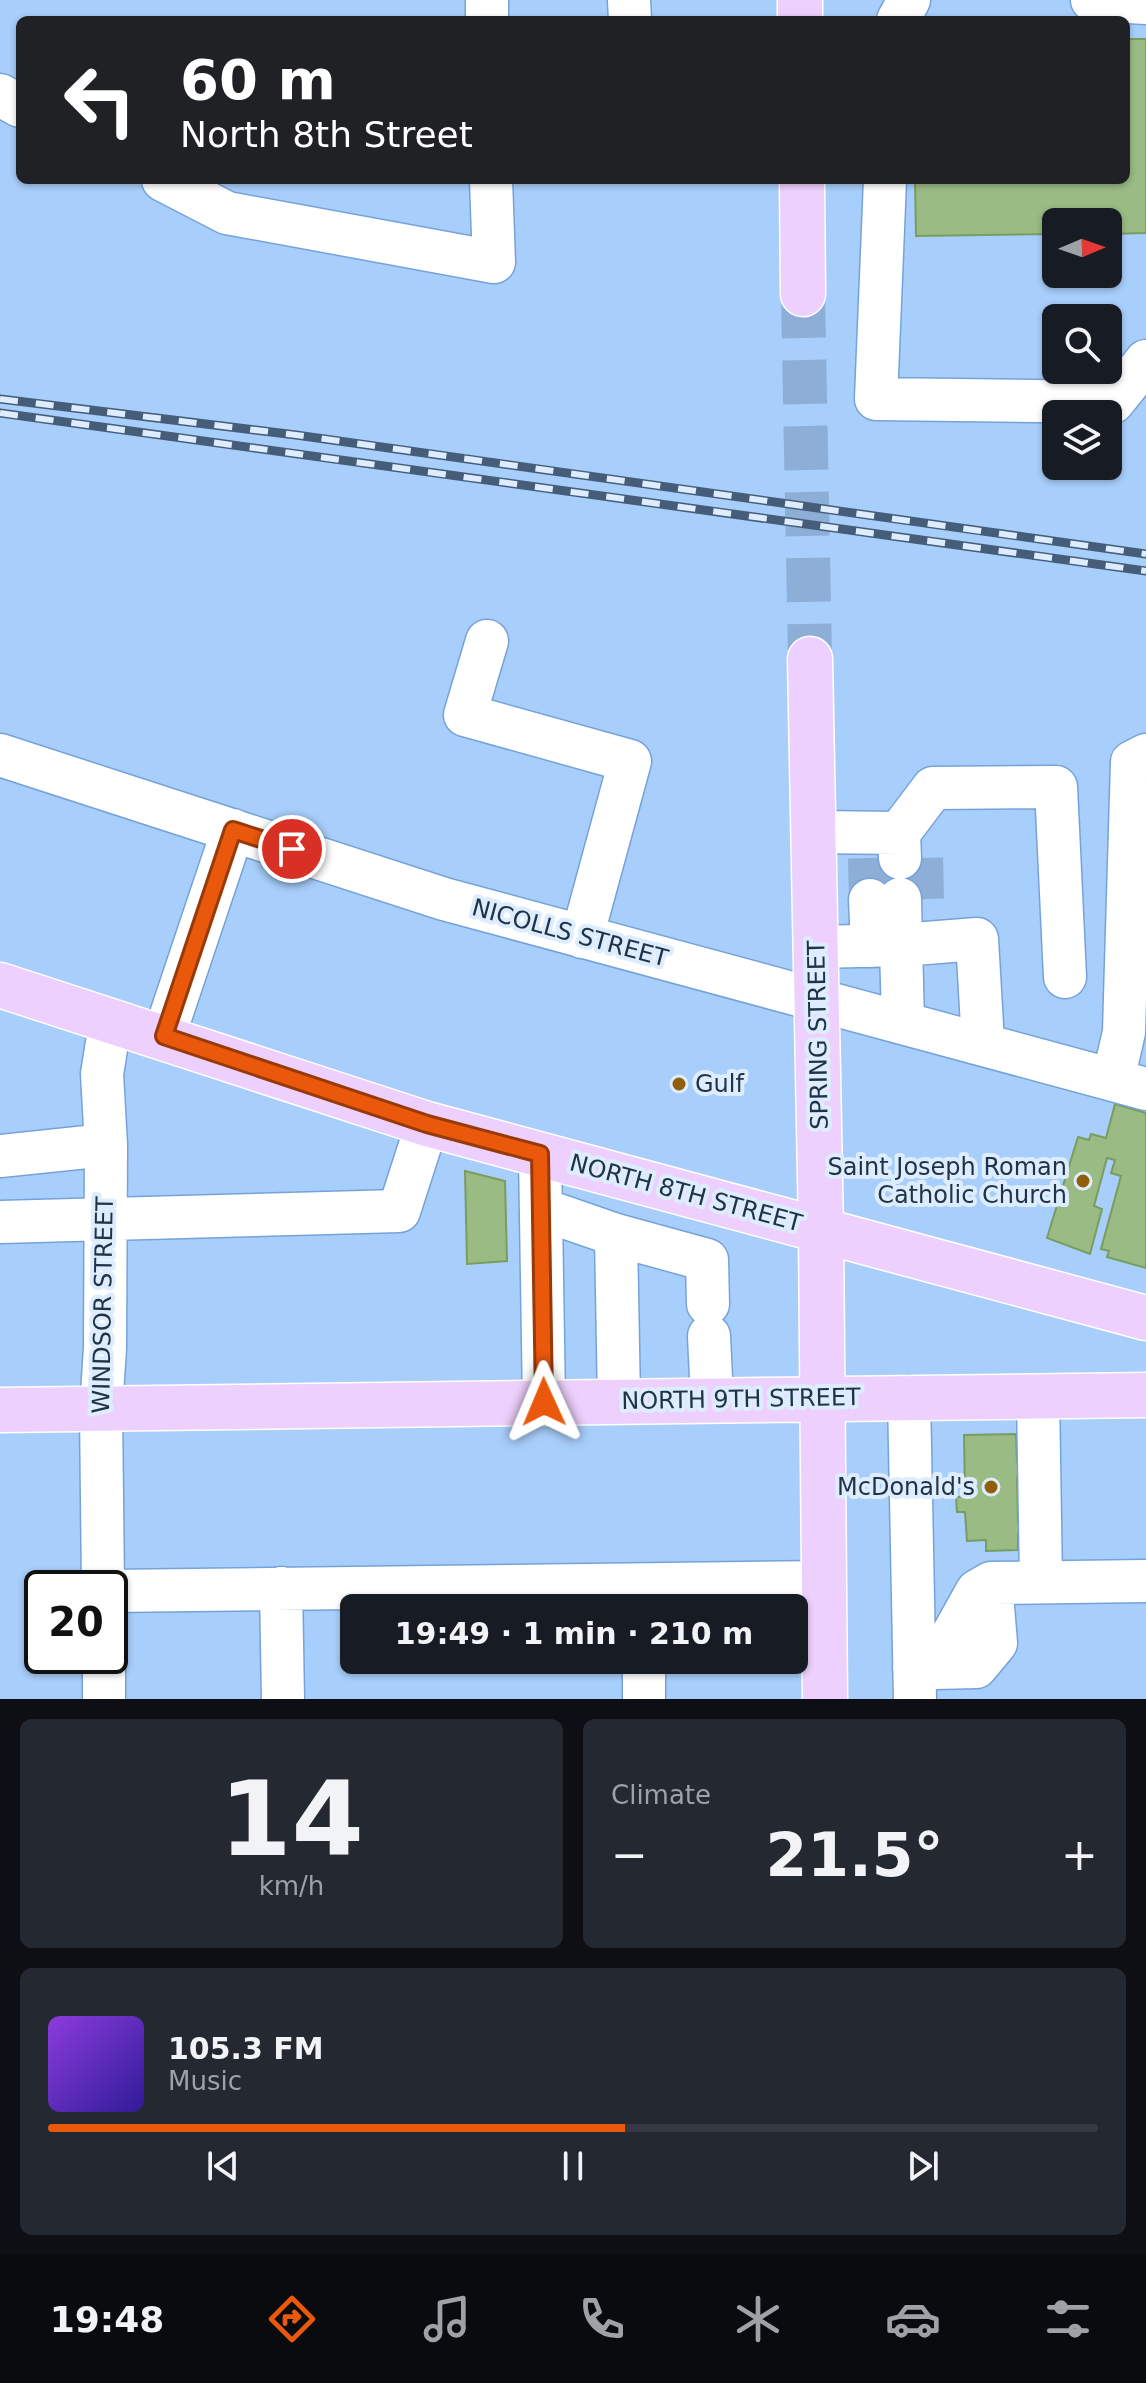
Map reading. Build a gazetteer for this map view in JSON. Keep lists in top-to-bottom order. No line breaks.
{"streets":{"main road":["SPRING STREET","NORTH 8TH STREET","NORTH 9TH STREET"],"street":["NICOLLS STREET","WINDSOR STREET"]},"crossings":[["NICOLLS STREET","SPRING STREET"],["SPRING STREET","NORTH 8TH STREET"],["SPRING STREET","NORTH 9TH STREET"],["NORTH 8TH STREET","WINDSOR STREET"],["WINDSOR STREET","NORTH 9TH STREET"]],"places":["Gulf","Saint Joseph Roman Catholic Church","McDonald's"],"north":"right","page":{"turn":["60 m","North 8th Street"],"limit":"20","trip":"19:49 · 1 min · 210 m","tile":[["14","km/h"],"Climate"],"heat":["−","21.5°","+"],"song":["105.3 FM","Music"],"tabs":"19:48"}}
